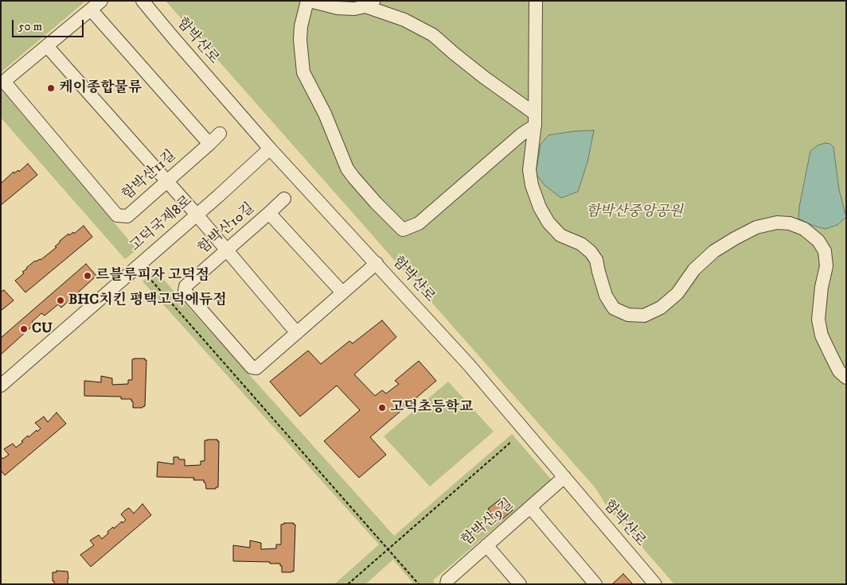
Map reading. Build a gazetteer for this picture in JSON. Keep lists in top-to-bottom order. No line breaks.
{"streets":{"street":["함박산로","함박산11길","고덕국제8로","함박산10길","함박산9길"]},"crossings":[["함박산로","고덕국제8로"],["함박산로","함박산10길"]],"parks":["함박산중앙공원"],"places":["케이종합물류","르블루피자 고덕점","BHC치킨 평택고덕에듀점","CU","고덕초등학교"],"scale_bar":"50 m"}
